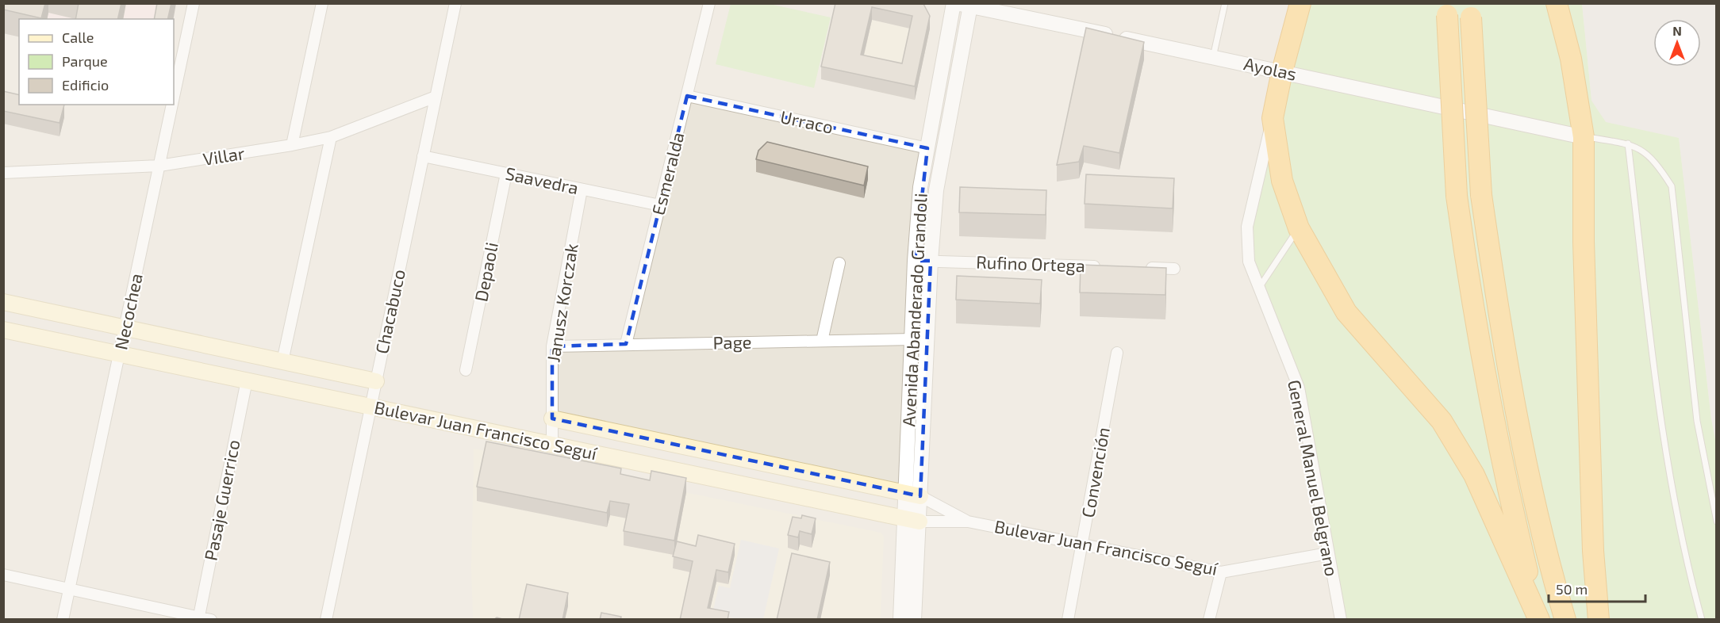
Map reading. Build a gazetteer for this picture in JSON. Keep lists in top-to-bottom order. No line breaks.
{"streets":{"main road":["Bulevar Juan Francisco Seguí"],"street":["Ayolas","Urraco","Villar","Esmeralda","Saavedra","Rufino Ortega","Depaoli","Janusz Korczak","Avenida Abanderado Grandoli","Necochea","Chacabuco","Page","Convención","General Manuel Belgrano","Pasaje Guerrico"]},"crossings":[["Ayolas","Avenida Abanderado Grandoli"],["Urraco","Esmeralda"],["Urraco","Avenida Abanderado Grandoli"],["Villar","Necochea"],["Villar","Chacabuco"],["Esmeralda","Saavedra"],["Esmeralda","Page"],["Saavedra","Depaoli"],["Saavedra","Janusz Korczak"],["Saavedra","Chacabuco"],["Rufino Ortega","Avenida Abanderado Grandoli"],["Janusz Korczak","Page"],["Janusz Korczak","Bulevar Juan Francisco Seguí"],["Avenida Abanderado Grandoli","Page"],["Avenida Abanderado Grandoli","Bulevar Juan Francisco Seguí"],["Necochea","Bulevar Juan Francisco Seguí"],["Chacabuco","Bulevar Juan Francisco Seguí"],["Bulevar Juan Francisco Seguí","Convención"],["Bulevar Juan Francisco Seguí","General Manuel Belgrano"],["Bulevar Juan Francisco Seguí","Pasaje Guerrico"]],"legend":["Calle","Parque","Edificio"],"scale_bar":"50 m","north":"top"}
